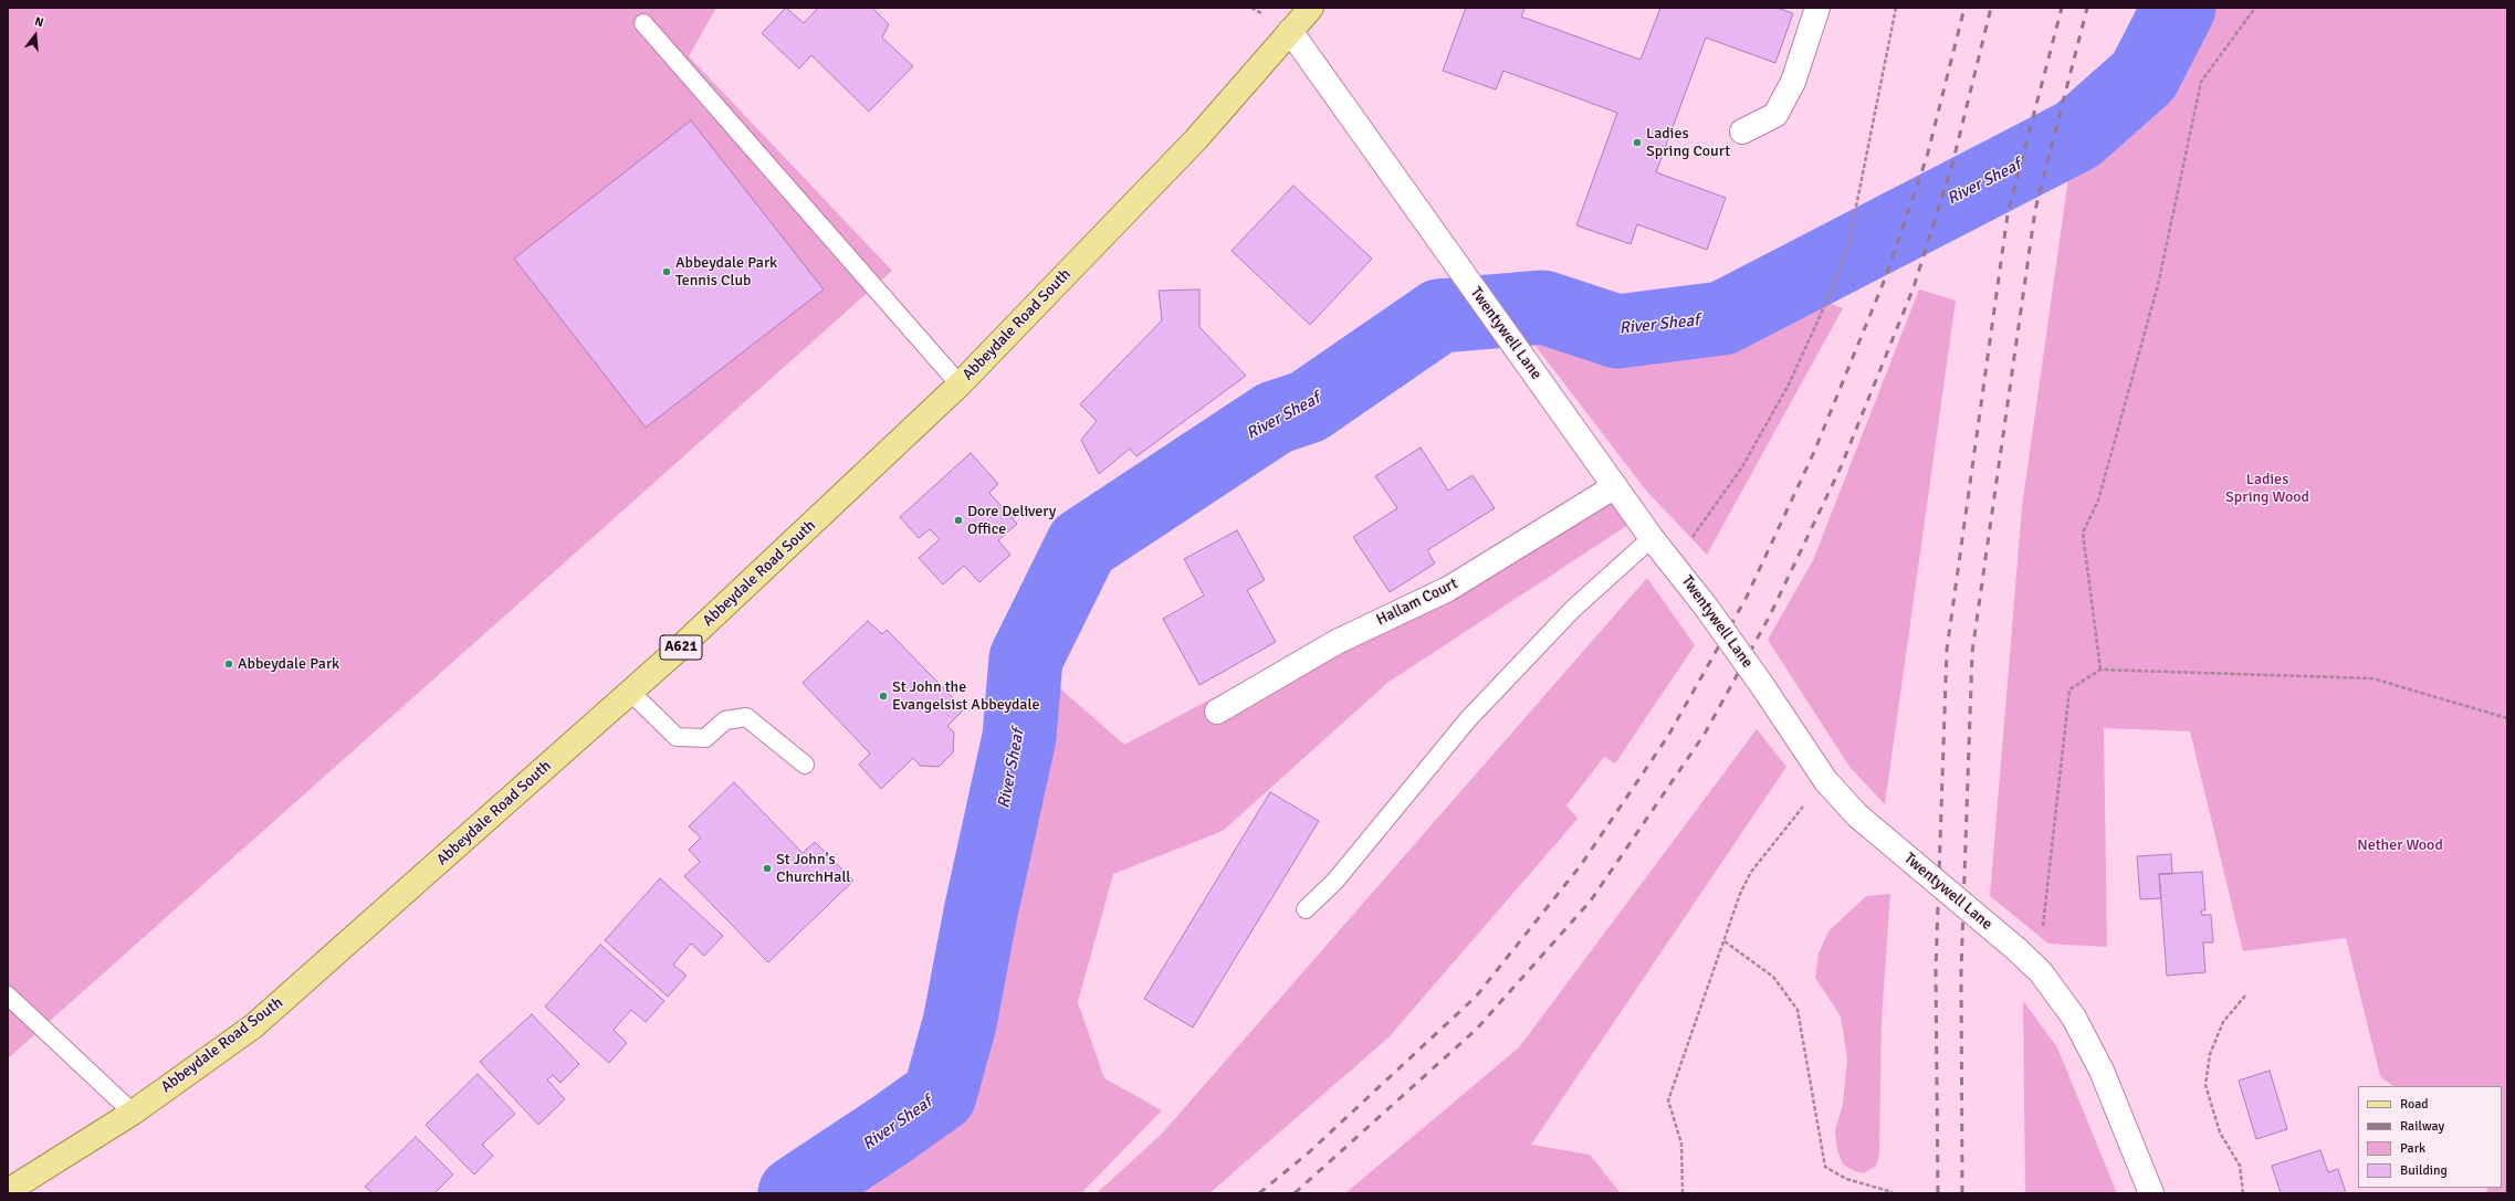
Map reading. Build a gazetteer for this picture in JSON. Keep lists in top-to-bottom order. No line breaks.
{"streets":{"main road":["Abbeydale Road South","A621"],"street":["Twentywell Lane","Hallam Court"]},"crossings":[["Abbeydale Road South","Twentywell Lane"],["Twentywell Lane","Hallam Court"]],"water":["River Sheaf"],"parks":["Ladies Spring Wood","Nether Wood"],"places":["Ladies Spring Court","Abbeydale Park Tennis Club","Dore Delivery Office","Abbeydale Park","St John the Evangelsist Abbeydale","St John's ChurchHall"],"legend":["Road","Railway","Park","Building"],"north":"top"}
